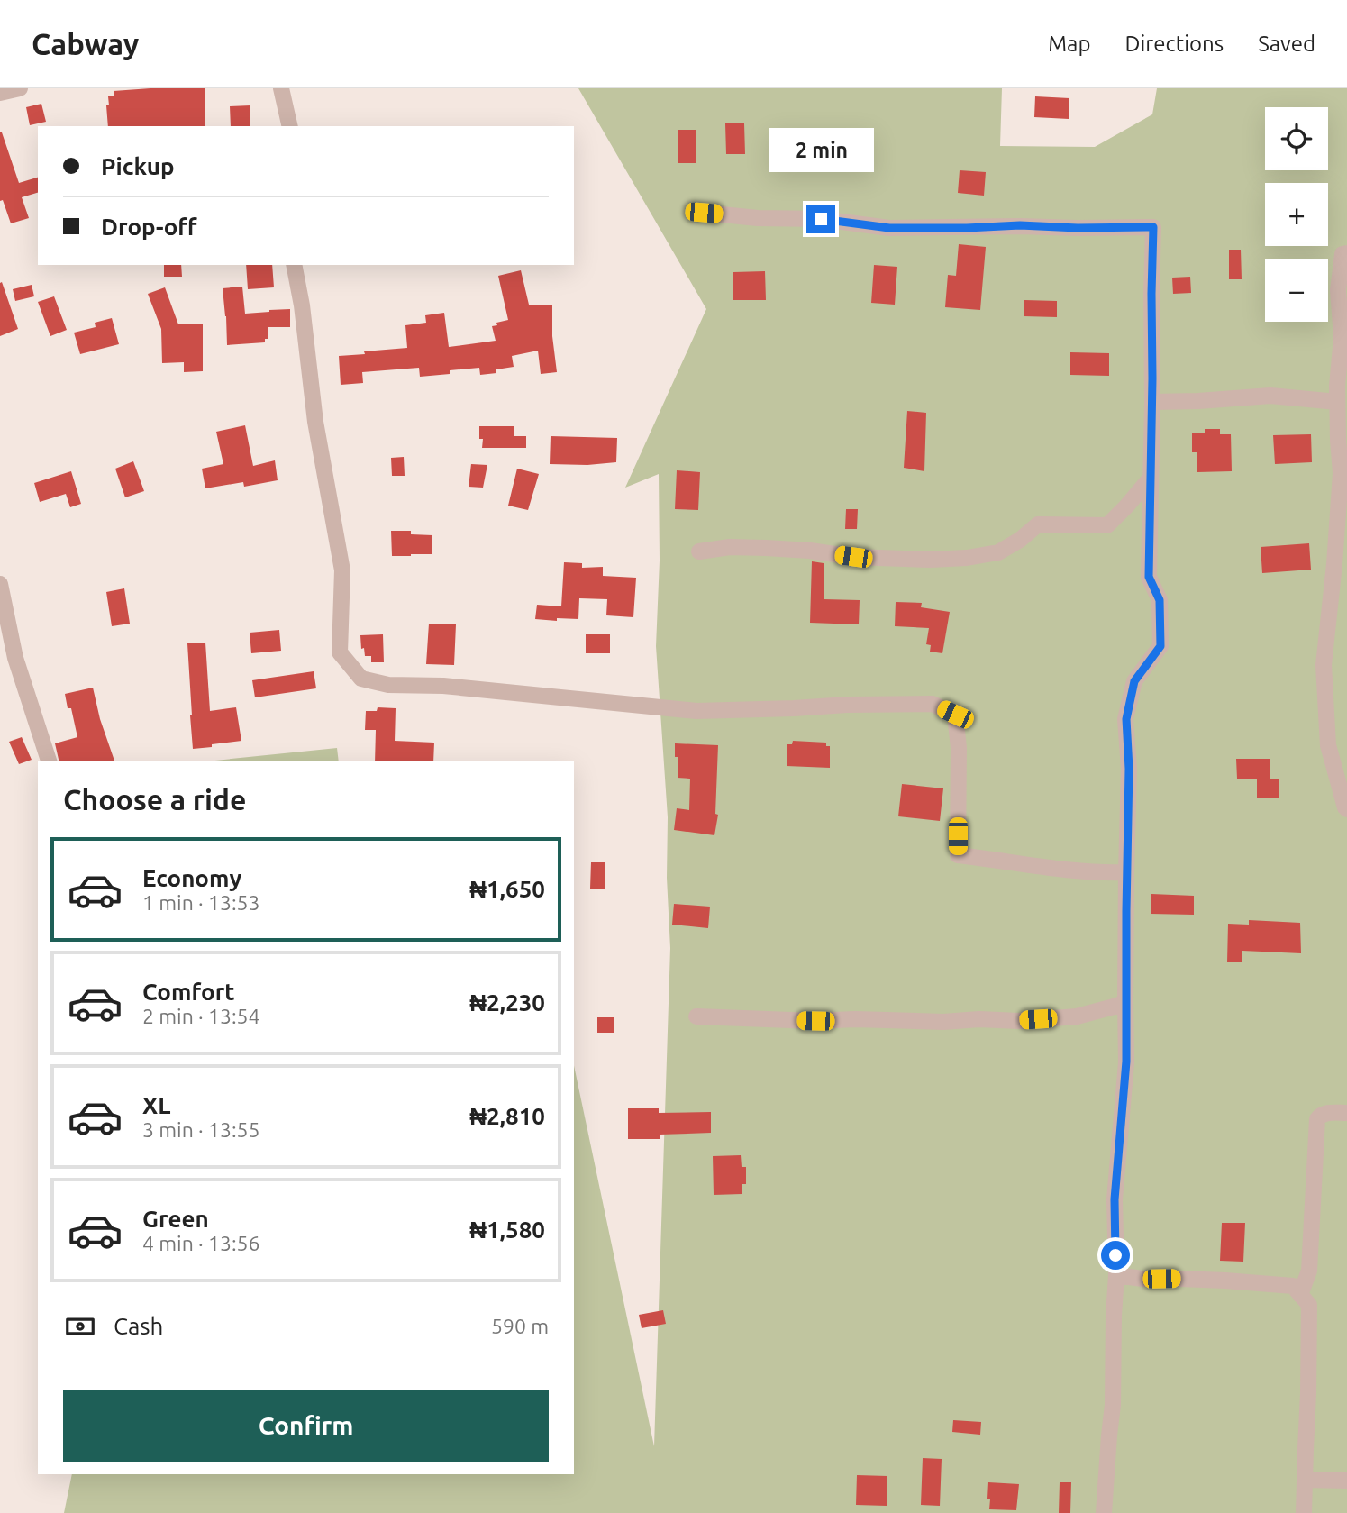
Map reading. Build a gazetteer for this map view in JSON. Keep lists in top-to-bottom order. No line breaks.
{"page":{"header":"Cabway","nav":["Map","Directions","Saved"],"map_buttons":["+","−"],"banner":["Pickup","Drop-off"],"bubble":"2 min","heading":"Choose a ride","list":[{"name":"Economy","note":"1 min · 13:53","value":"₦1,650"},{"name":"Comfort","note":"2 min · 13:54","value":"₦2,230"},{"name":"XL","note":"3 min · 13:55","value":"₦2,810"},{"name":"Green","note":"4 min · 13:56","value":"₦1,580"}],"pay":["Cash","590 m"],"buttons":"Confirm"}}
